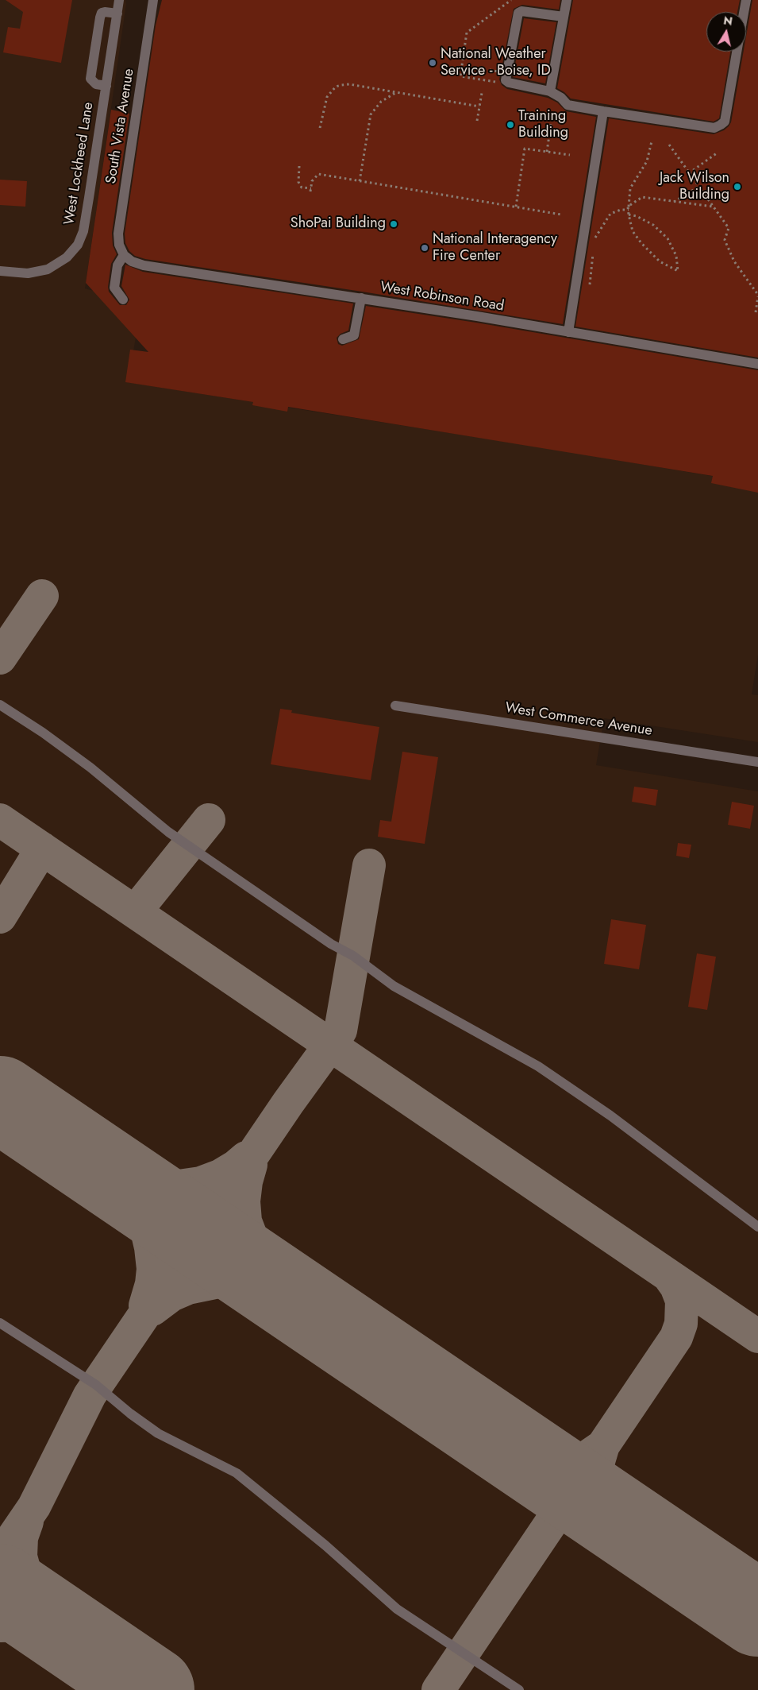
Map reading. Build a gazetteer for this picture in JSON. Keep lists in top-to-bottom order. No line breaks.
{"streets":{"street":["South Vista Avenue","West Lockheed Lane","West Robinson Road","West Commerce Avenue"]},"crossings":[["South Vista Avenue","West Robinson Road"]],"places":["National Weather Service - Boise, ID","Training Building","Jack Wilson Building","ShoPai Building","National Interagency Fire Center"],"north":"top"}
